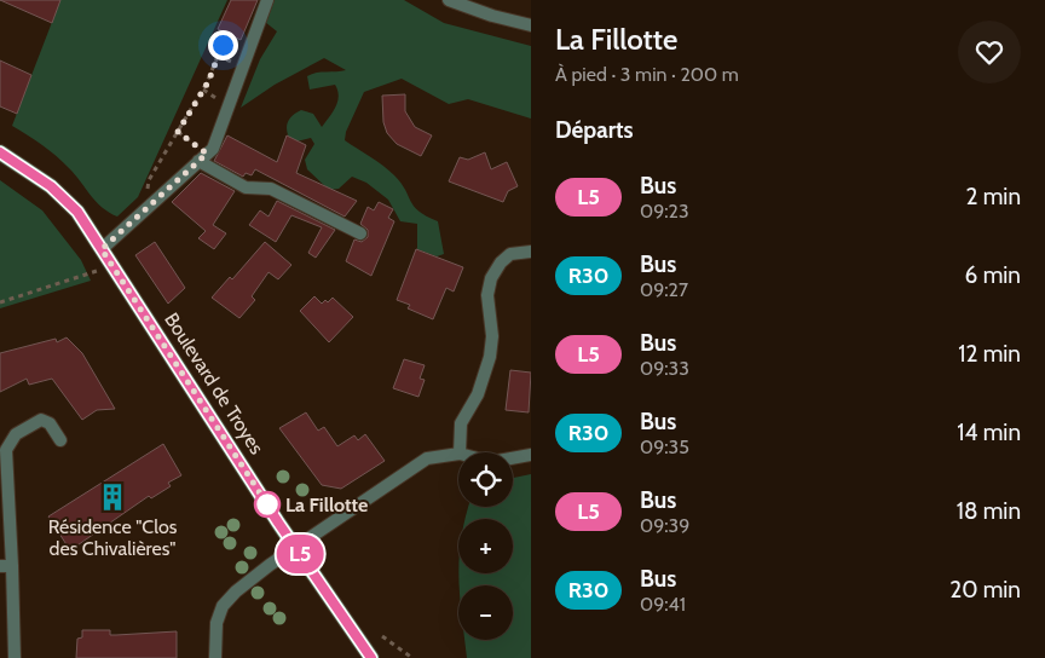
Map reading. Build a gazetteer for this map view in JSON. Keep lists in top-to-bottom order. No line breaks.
{"streets":{"main road":["Boulevard de Troyes"]},"places":{"building":["Résidence \"Clos des Chivalières\""],"other":["La Fillotte"]},"lines":["bus line L5"],"page":{"on_map":"L5","heading":[["La Fillotte","À pied · 3 min · 200 m"],"Départs"],"list":[{"mark":"L5","name":"Bus","note":"09:23","value":"2 min"},{"mark":"R30","name":"Bus","note":"09:27","value":"6 min"},{"mark":"L5","name":"Bus","note":"09:33","value":"12 min"},{"mark":"R30","name":"Bus","note":"09:35","value":"14 min"},{"mark":"L5","name":"Bus","note":"09:39","value":"18 min"},{"mark":"R30","name":"Bus","note":"09:41","value":"20 min"}],"map_buttons":["+","−"]}}
